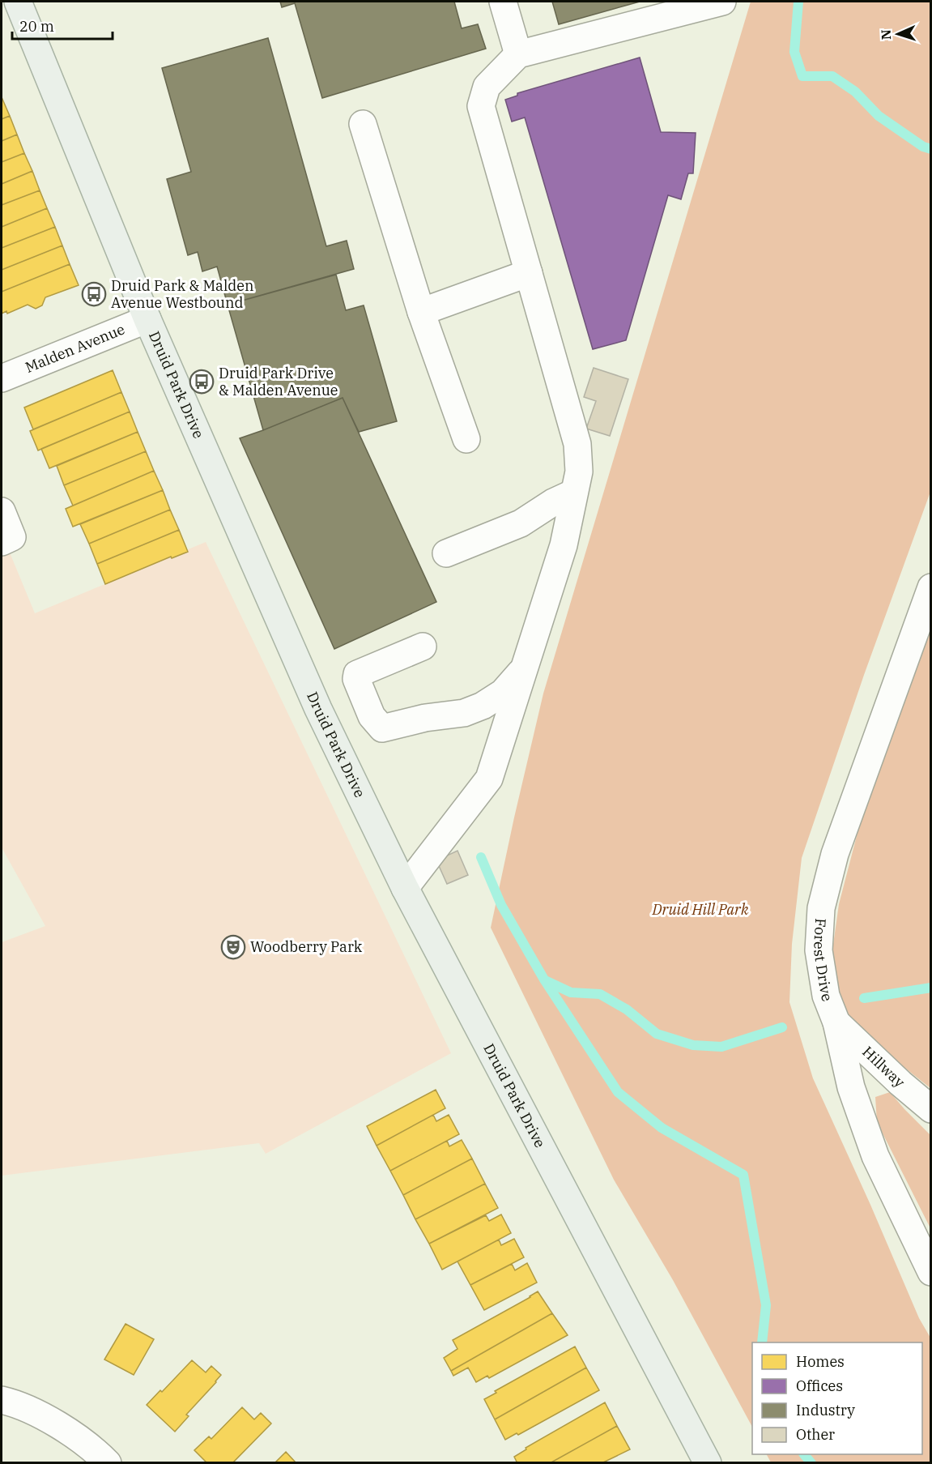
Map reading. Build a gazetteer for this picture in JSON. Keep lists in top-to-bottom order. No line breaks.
{"streets":{"main road":["Druid Park Drive"],"street":["Malden Avenue","Forest Drive","Hillway"]},"crossings":[["Malden Avenue","Druid Park Drive"],["Forest Drive","Hillway"]],"parks":["Druid Hill Park"],"places":{"bus stop":["Druid Park & Malden Avenue Westbound","Druid Park Drive & Malden Avenue"],"theatre":["Woodberry Park"]},"legend":["Homes","Offices","Industry","Other"],"scale_bar":"20 m","north":"left"}
